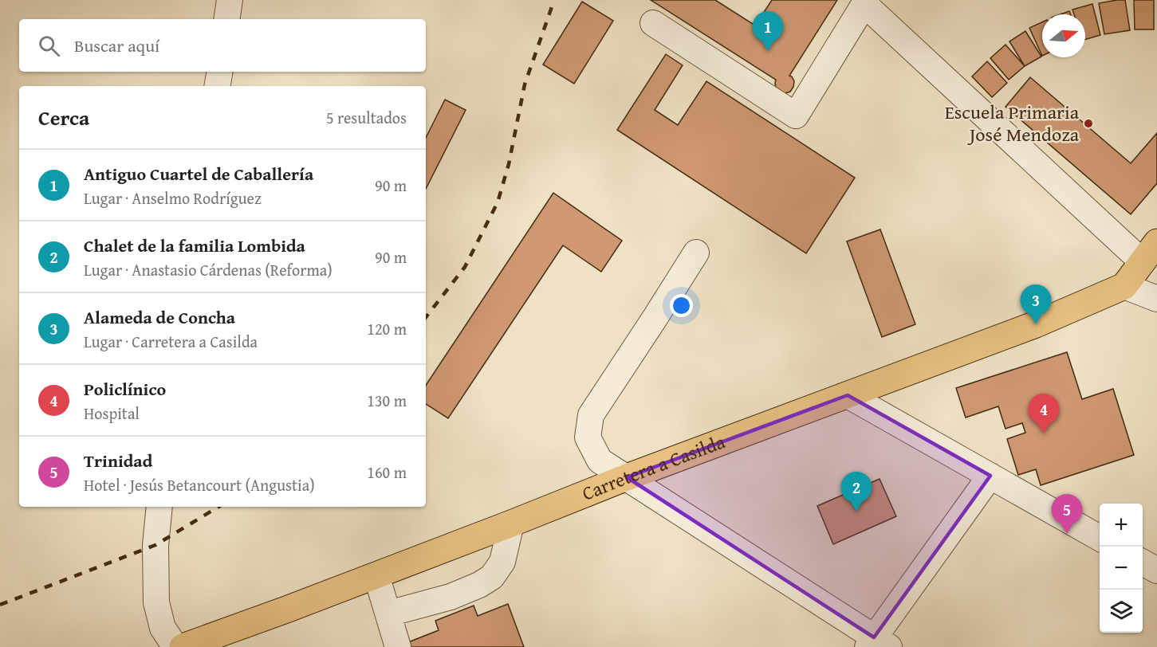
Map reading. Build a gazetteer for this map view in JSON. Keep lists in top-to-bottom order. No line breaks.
{"streets":{"main road":["Carretera a Casilda"]},"places":["Escuela Primaria José Mendoza"],"north":"right","page":{"pins":["1","3","4","2","5"],"search":"Buscar aquí","heading":["Cerca","5 resultados"],"list":[{"mark":"1","name":"Antiguo Cuartel de Caballería","note":"Lugar · Anselmo Rodríguez","value":"90 m"},{"mark":"2","name":"Chalet de la familia Lombida","note":"Lugar · Anastasio Cárdenas (Reforma)","value":"90 m"},{"mark":"3","name":"Alameda de Concha","note":"Lugar · Carretera a Casilda","value":"120 m"},{"mark":"4","name":"Policlínico","note":"Hospital","value":"130 m"},{"mark":"5","name":"Trinidad","note":"Hotel · Jesús Betancourt (Angustia)","value":"160 m"}],"map_buttons":["+","−"]}}
